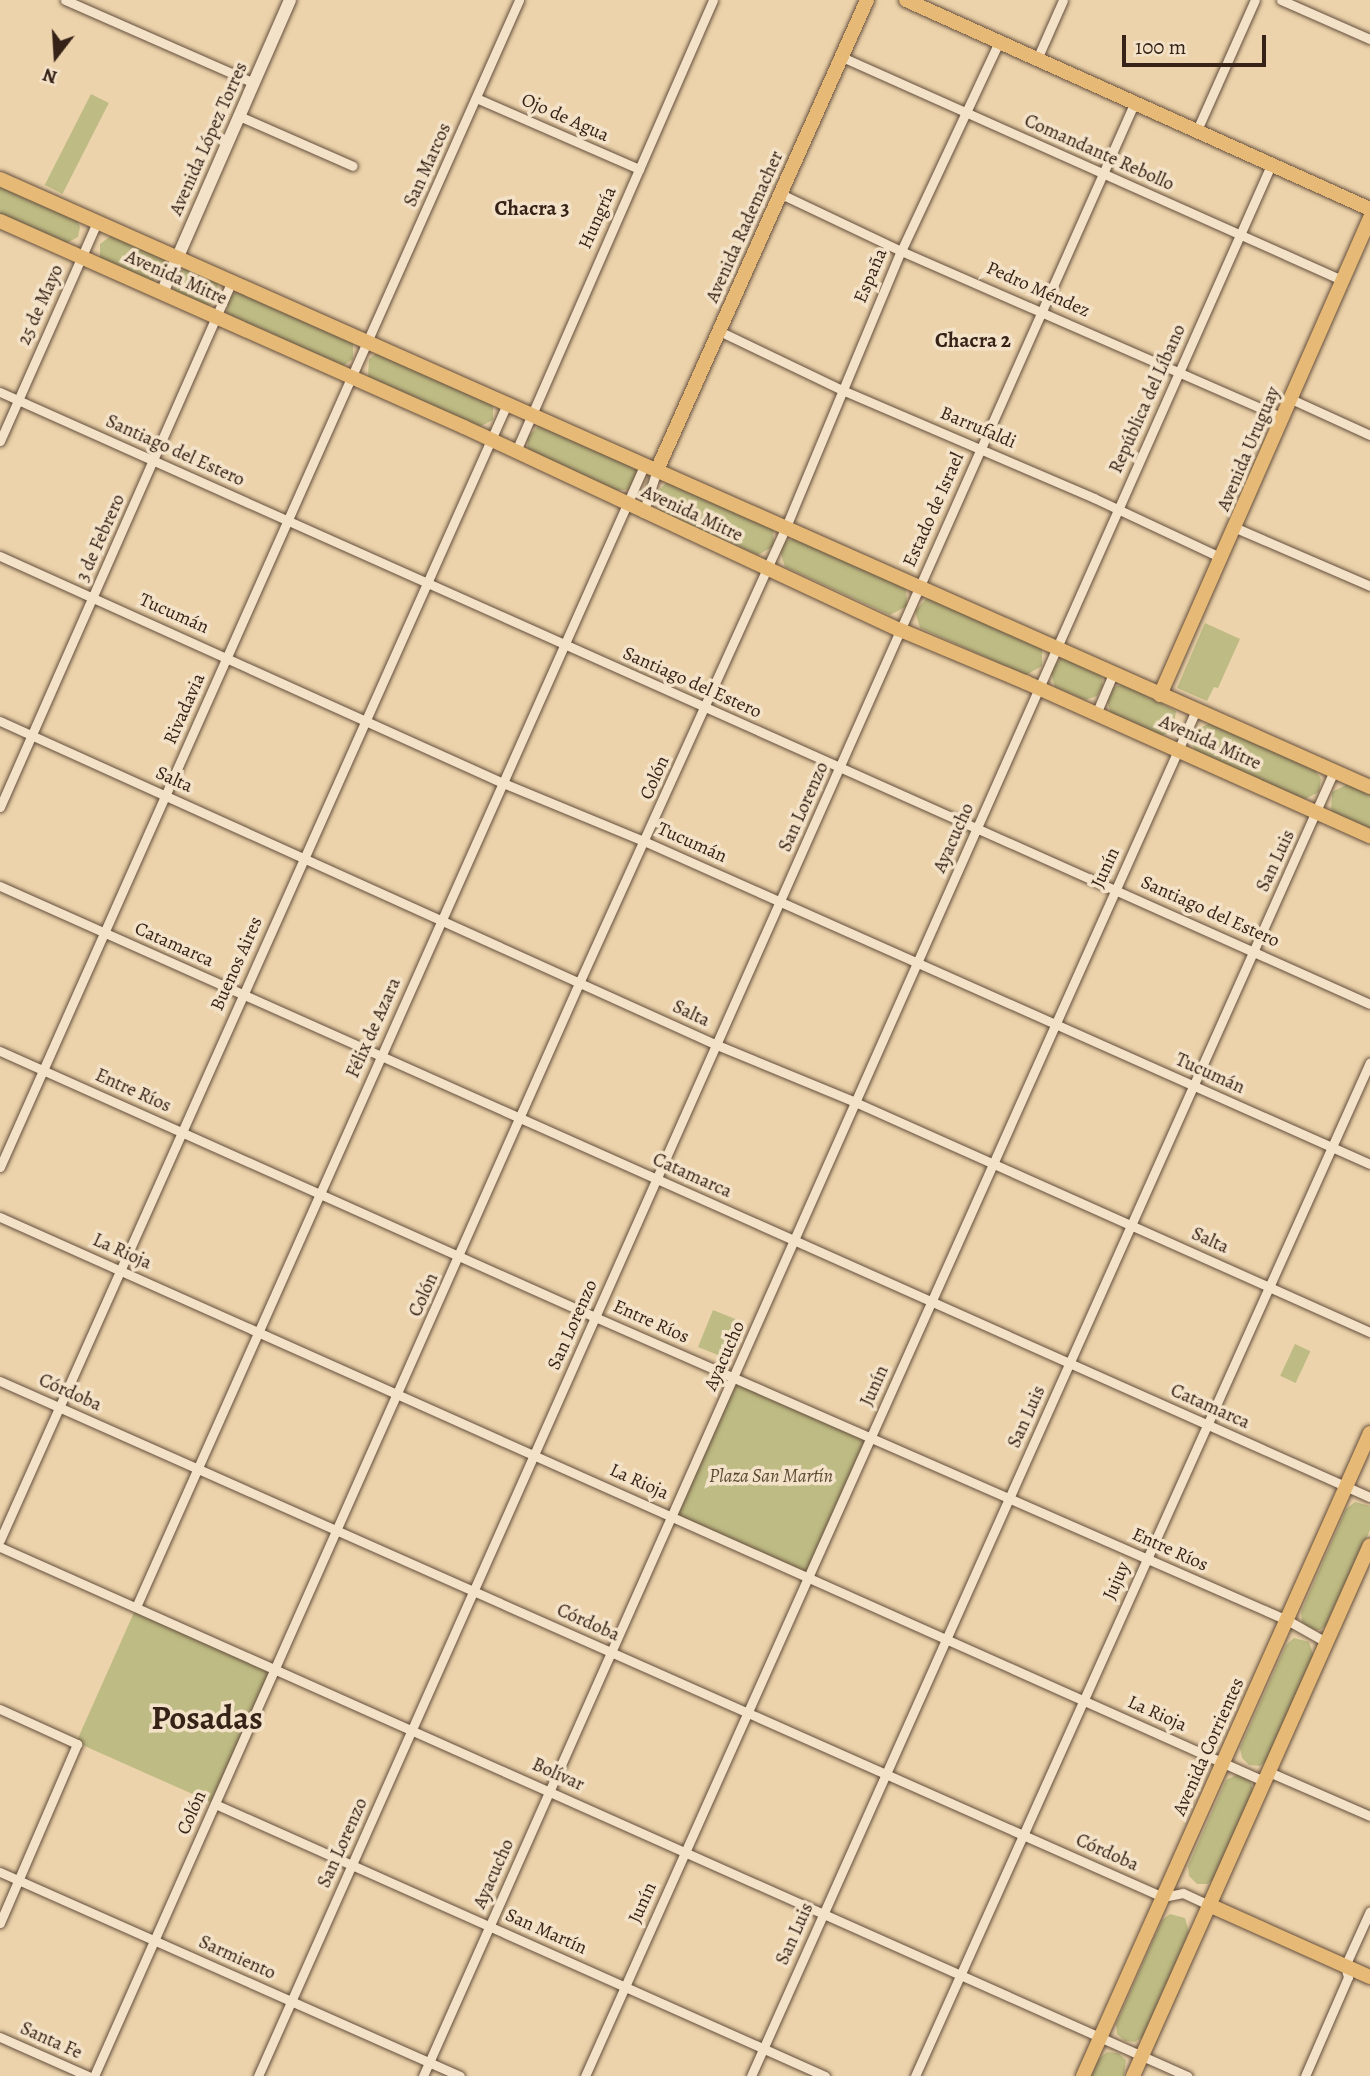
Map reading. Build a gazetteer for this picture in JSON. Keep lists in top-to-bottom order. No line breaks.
{"streets":{"main road":["Avenida López Torres","Avenida Rademacher","Avenida Mitre","Avenida Uruguay","Avenida Corrientes"],"street":["Ojo de Agua","Comandante Rebollo","San Marcos","Hungría","España","Pedro Méndez","25 de Mayo","República del Líbano","Barrufaldi","Santiago del Estero","Estado de Israel","3 de Febrero","Tucumán","Rivadavia","Colón","Salta","San Lorenzo","Ayacucho","San Luis","Junín","Catamarca","Buenos Aires","Félix de Azara","Entre Ríos","La Rioja","Córdoba","Jujuy","Bolívar","San Martín","Sarmiento","Santa Fe"]},"crossings":[["Ojo de Agua","San Marcos"],["Ojo de Agua","Hungría"],["Avenida López Torres","Avenida Mitre"],["Comandante Rebollo","Avenida Rademacher"],["Comandante Rebollo","España"],["Comandante Rebollo","República del Líbano"],["Comandante Rebollo","Avenida Uruguay"],["Comandante Rebollo","Estado de Israel"],["San Marcos","Avenida Mitre"],["San Marcos","Rivadavia"],["Hungría","Avenida Mitre"],["Avenida Rademacher","Avenida Mitre"],["Avenida Rademacher","Pedro Méndez"],["Avenida Rademacher","Barrufaldi"],["Avenida Rademacher","Félix de Azara"],["España","Avenida Mitre"],["España","Pedro Méndez"],["España","Barrufaldi"],["España","Colón"],["Avenida Mitre","25 de Mayo"],["Avenida Mitre","República del Líbano"],["Avenida Mitre","Avenida Uruguay"],["Avenida Mitre","Estado de Israel"],["Avenida Mitre","3 de Febrero"],["Avenida Mitre","Rivadavia"],["Avenida Mitre","Colón"],["Avenida Mitre","San Lorenzo"],["Avenida Mitre","Ayacucho"],["Avenida Mitre","San Luis"],["Avenida Mitre","Junín"],["Avenida Mitre","Buenos Aires"],["Avenida Mitre","Félix de Azara"],["Pedro Méndez","República del Líbano"],["Pedro Méndez","Avenida Uruguay"],["Pedro Méndez","Estado de Israel"],["25 de Mayo","Santiago del Estero"],["República del Líbano","Barrufaldi"],["República del Líbano","Ayacucho"],["Barrufaldi","Avenida Uruguay"],["Barrufaldi","Estado de Israel"],["Santiago del Estero","3 de Febrero"],["Santiago del Estero","Rivadavia"],["Santiago del Estero","Colón"],["Santiago del Estero","San Lorenzo"],["Santiago del Estero","Ayacucho"],["Santiago del Estero","San Luis"],["Santiago del Estero","Junín"],["Santiago del Estero","Buenos Aires"],["Santiago del Estero","Félix de Azara"],["Estado de Israel","San Lorenzo"],["3 de Febrero","Tucumán"],["3 de Febrero","Salta"],["Tucumán","Rivadavia"],["Tucumán","Colón"],["Tucumán","San Lorenzo"],["Tucumán","Ayacucho"],["Tucumán","San Luis"],["Tucumán","Junín"],["Tucumán","Buenos Aires"],["Tucumán","Félix de Azara"],["Tucumán","Jujuy"],["Rivadavia","Salta"],["Rivadavia","Catamarca"],["Rivadavia","Entre Ríos"],["Colón","Salta"],["Colón","Catamarca"],["Colón","Entre Ríos"],["Colón","La Rioja"],["Colón","Córdoba"],["Colón","Bolívar"],["Colón","San Martín"],["Colón","Sarmiento"],["Salta","San Lorenzo"],["Salta","Ayacucho"],["Salta","San Luis"],["Salta","Junín"],["Salta","Buenos Aires"],["Salta","Félix de Azara"],["Salta","Jujuy"],["San Lorenzo","Catamarca"],["San Lorenzo","Entre Ríos"],["San Lorenzo","La Rioja"],["San Lorenzo","Córdoba"],["San Lorenzo","Bolívar"],["San Lorenzo","San Martín"],["San Lorenzo","Sarmiento"],["Ayacucho","Catamarca"],["Ayacucho","Entre Ríos"],["Ayacucho","La Rioja"],["Ayacucho","Córdoba"],["Ayacucho","Bolívar"],["Ayacucho","San Martín"],["Ayacucho","Sarmiento"],["San Luis","Catamarca"],["San Luis","Entre Ríos"],["San Luis","La Rioja"],["San Luis","Córdoba"],["San Luis","Bolívar"],["San Luis","San Martín"],["Junín","Catamarca"],["Junín","Entre Ríos"],["Junín","La Rioja"],["Junín","Córdoba"],["Junín","Bolívar"],["Junín","San Martín"],["Catamarca","Buenos Aires"],["Catamarca","Félix de Azara"],["Catamarca","Jujuy"],["Catamarca","Avenida Corrientes"],["Buenos Aires","Entre Ríos"],["Buenos Aires","La Rioja"],["Buenos Aires","Córdoba"],["Félix de Azara","Entre Ríos"],["Félix de Azara","La Rioja"],["Félix de Azara","Córdoba"],["Félix de Azara","Bolívar"],["Entre Ríos","Jujuy"],["Entre Ríos","Avenida Corrientes"],["La Rioja","Jujuy"],["La Rioja","Avenida Corrientes"],["Córdoba","Jujuy"],["Córdoba","Avenida Corrientes"],["Jujuy","Bolívar"],["Avenida Corrientes","Bolívar"]],"districts":["Chacra 3","Chacra 2","Posadas"],"parks":["Plaza San Martín"],"scale_bar":"100 m","north":"bottom"}
